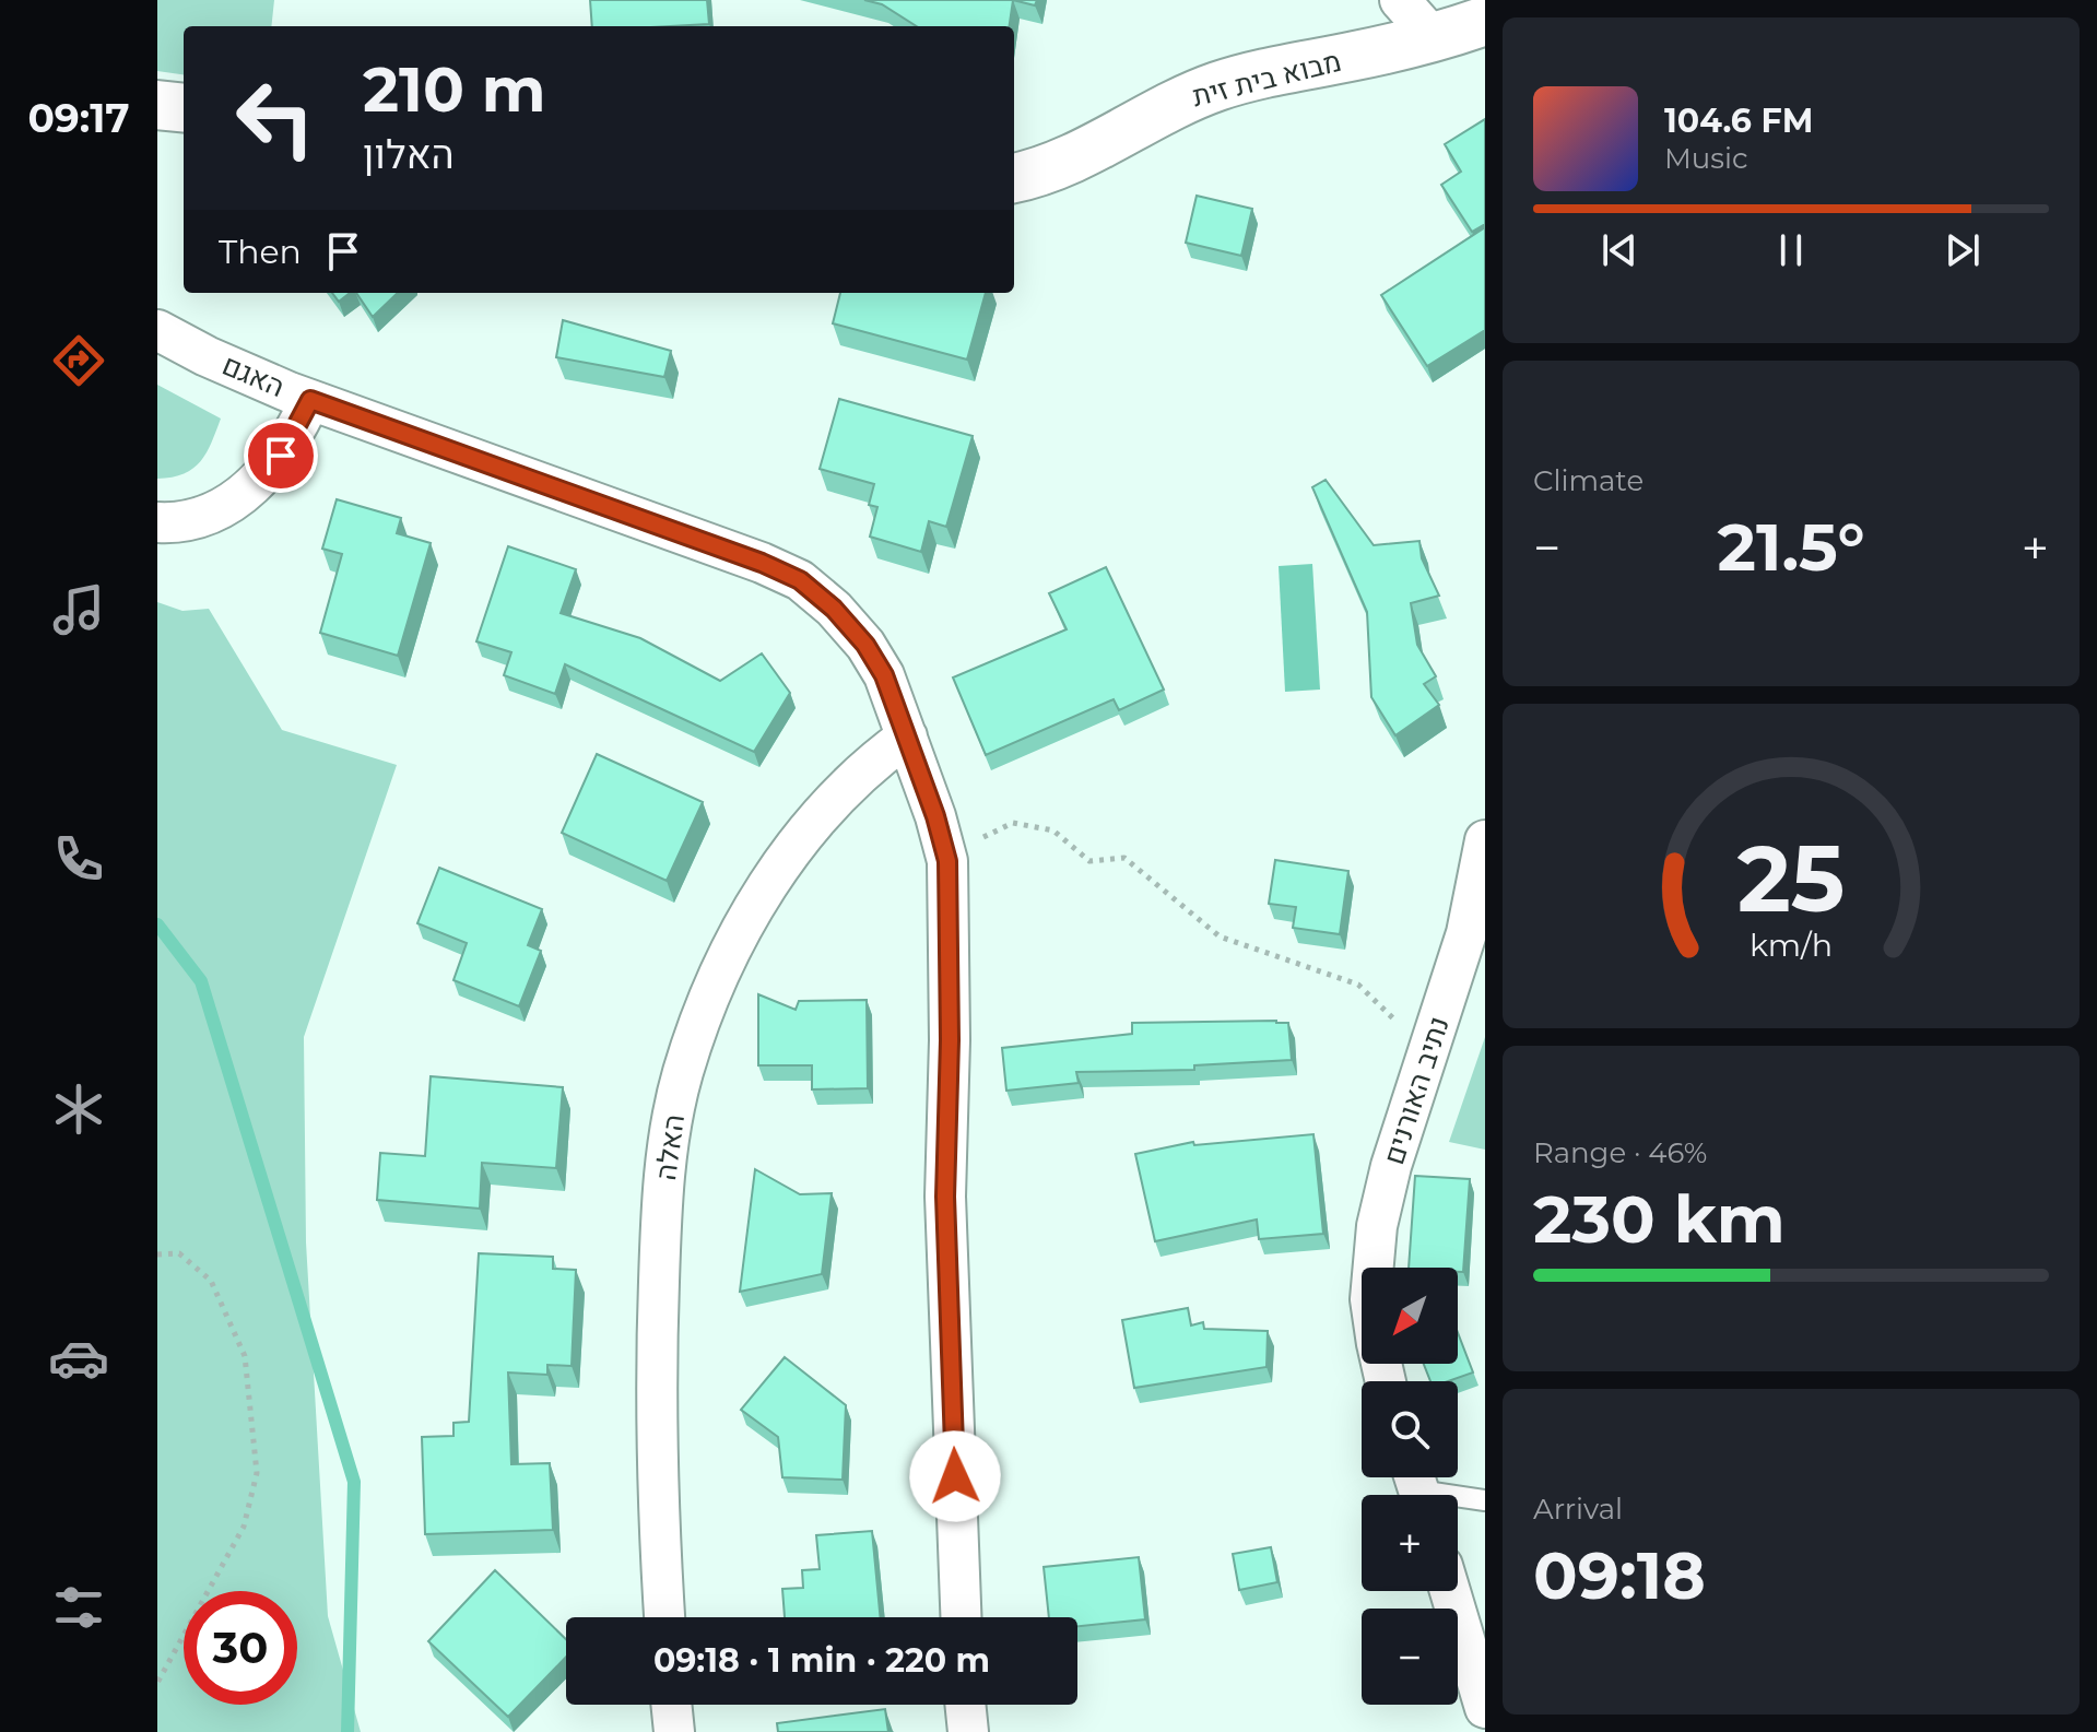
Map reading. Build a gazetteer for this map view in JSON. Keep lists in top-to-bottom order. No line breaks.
{"streets":{"street":["מבוא בית זית","האגם","נתיב האורנים","האלה"]},"crossings":[["האגם","האלה"]],"north":"bottom left","page":{"tabs":"09:17","turn":["210 m","האלון"],"song":["104.6 FM","Music"],"then":"Then","tile":["Climate",["Range · 46%","230 km"],["Arrival","09:18"]],"heat":["−","21.5°","+"],"map_buttons":["+","−"],"limit":"30","trip":"09:18 · 1 min · 220 m","gauge":["25","km/h"]}}
